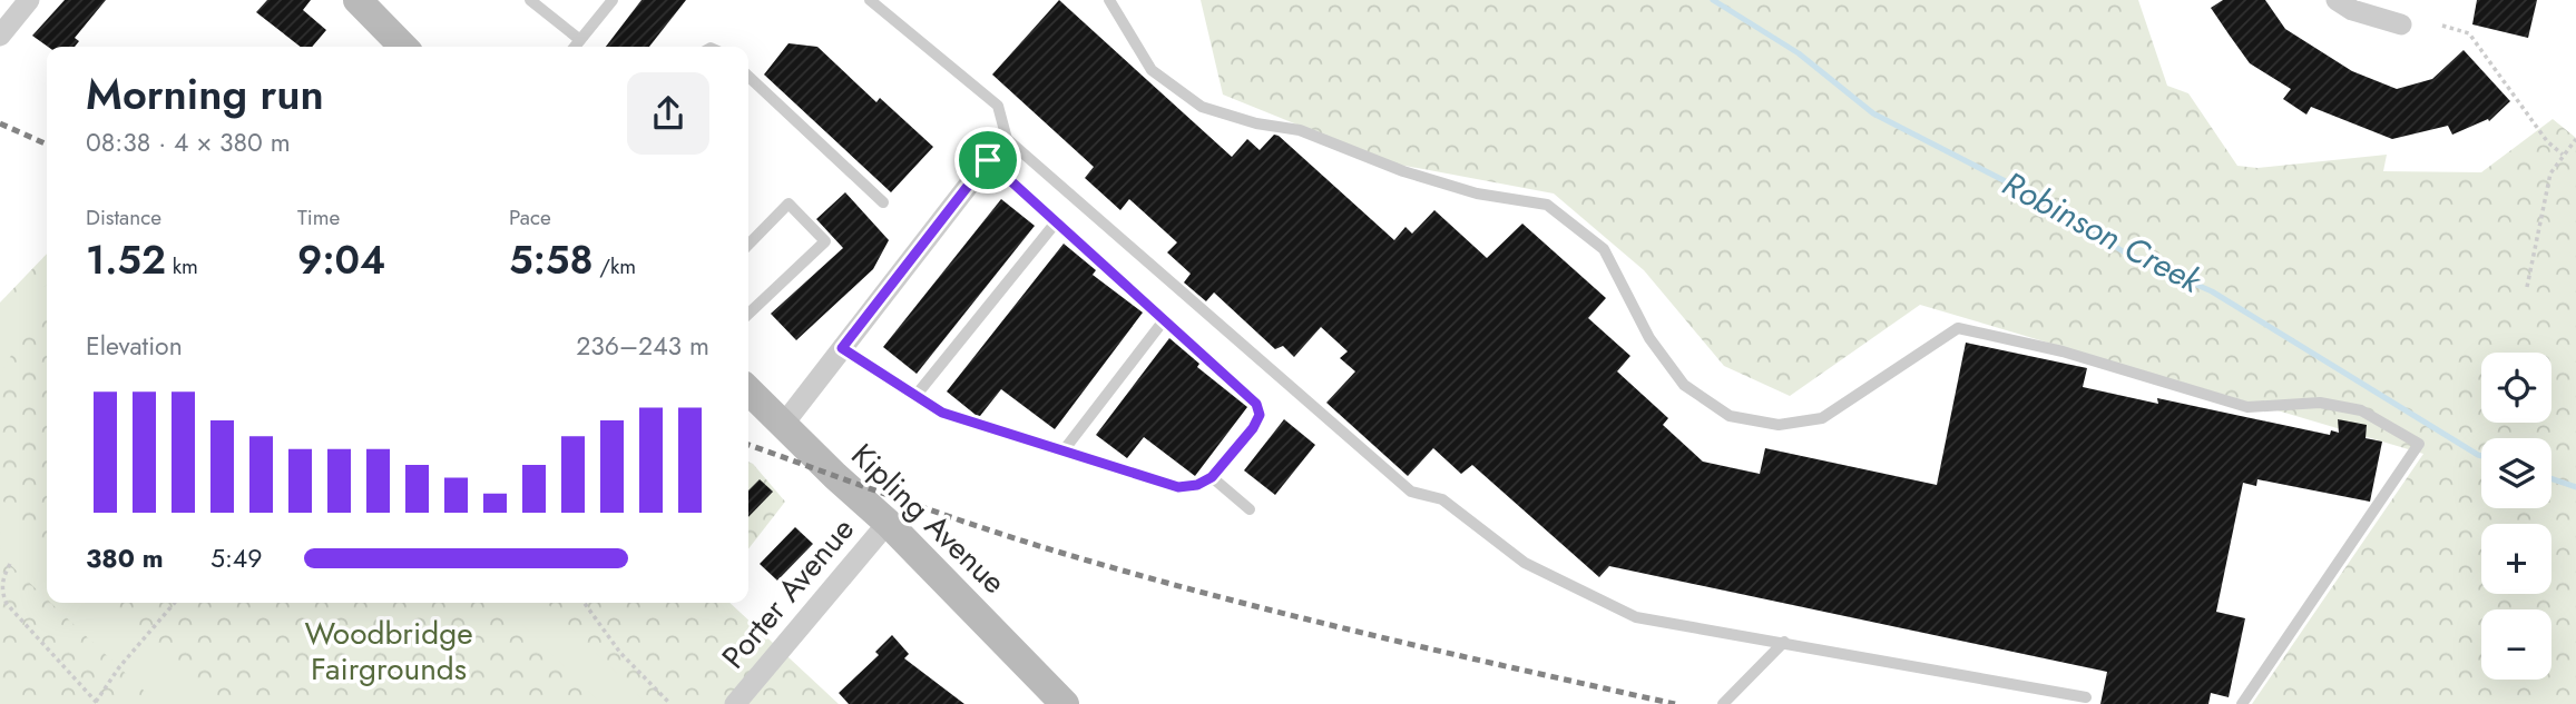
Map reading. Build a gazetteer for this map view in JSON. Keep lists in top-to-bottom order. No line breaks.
{"streets":{"street":["Kipling Avenue","Porter Avenue"]},"crossings":[["Kipling Avenue","Porter Avenue"]],"water":["Robinson Creek"],"parks":["Woodbridge Fairgrounds"],"page":{"heading":["Morning run","08:38 · 4 × 380 m"],"stats":[["Distance","1.52 km"],["Time","9:04"],["Pace","5:58 /km"]],"chart":["Elevation","236–243 m"],"map_buttons":["+","−"],"list":[{"name":"380 m","note":"5:49"}]}}
